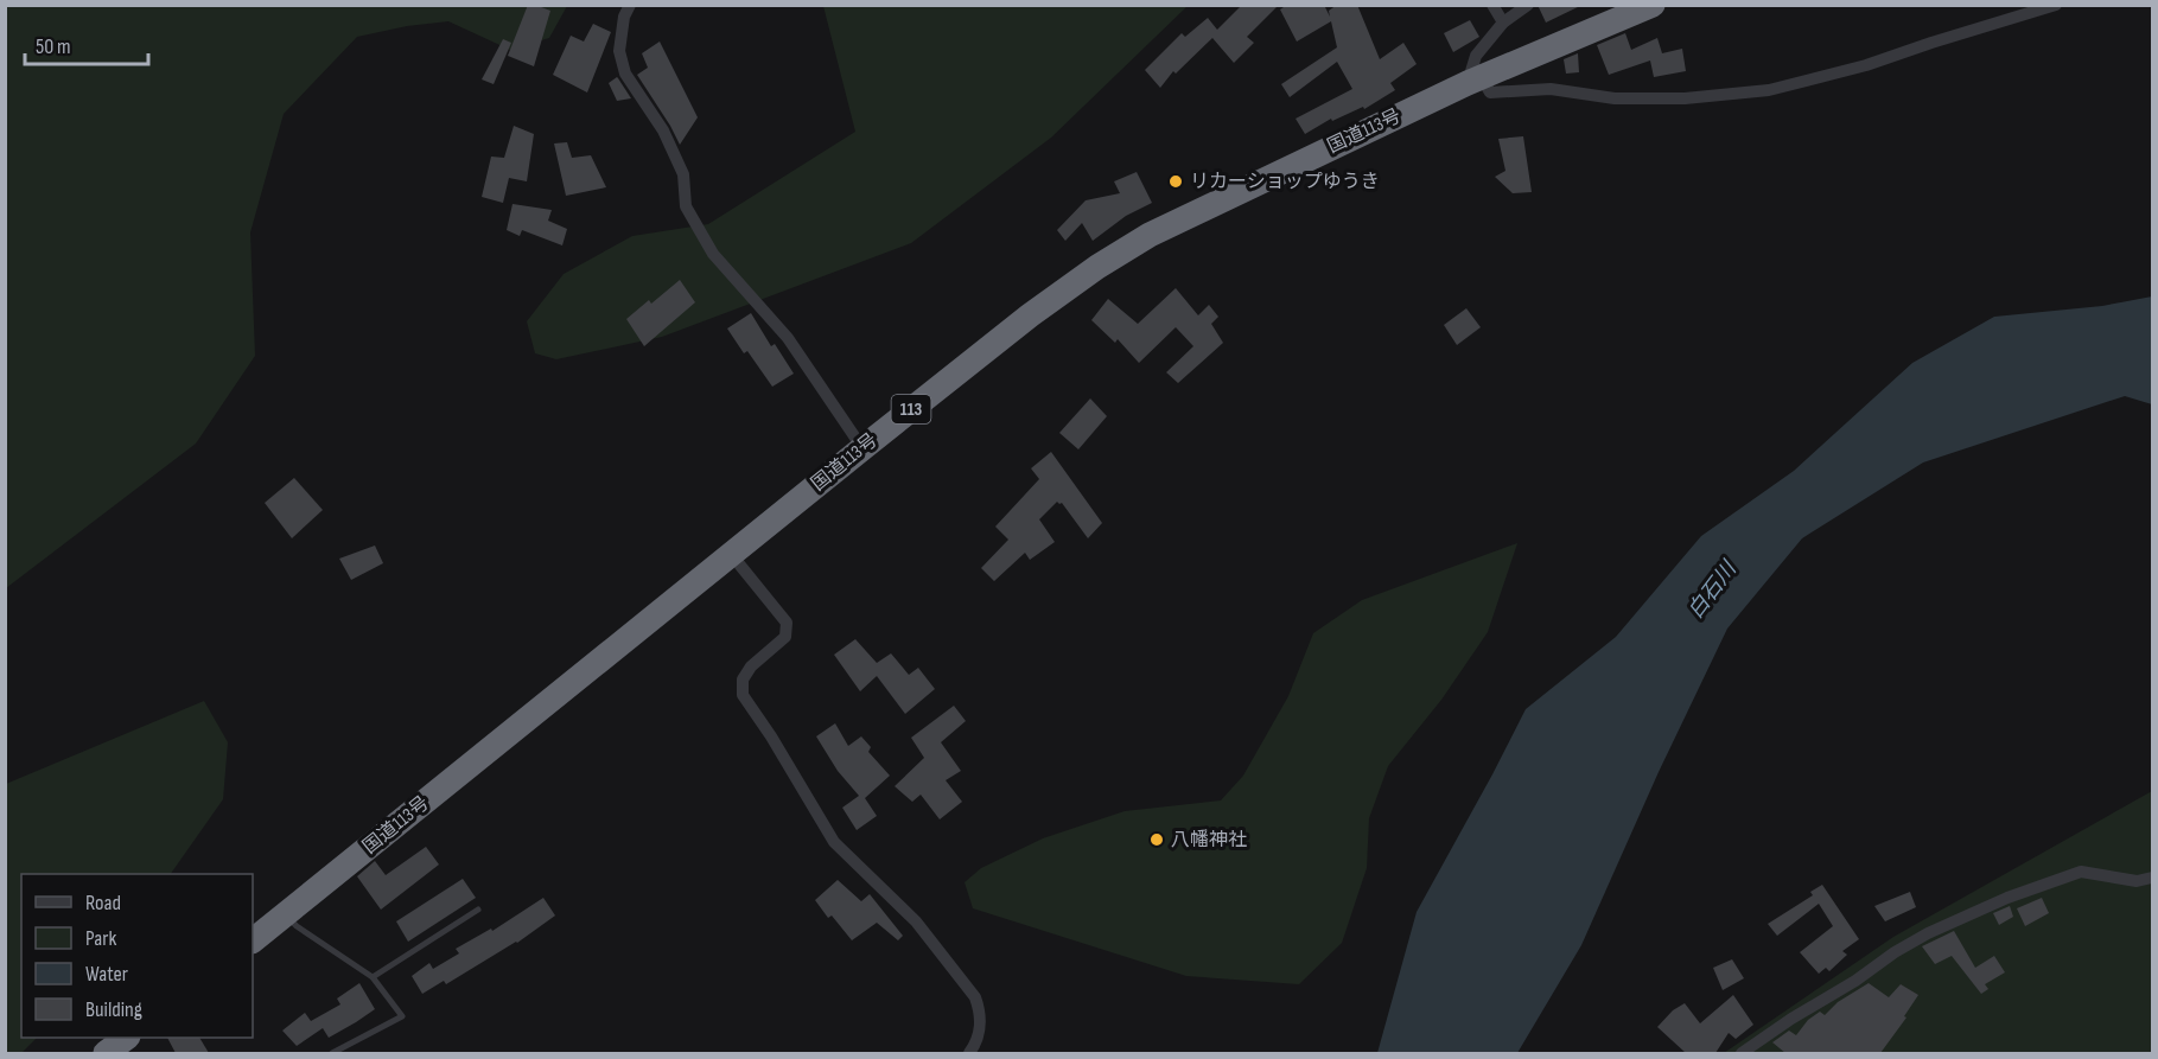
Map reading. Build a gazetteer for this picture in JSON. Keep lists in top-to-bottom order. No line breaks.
{"streets":{"highway":["国道113号","113"]},"water":["白石川"],"places":["リカーショップゆうき","八幡神社"],"legend":["Road","Park","Water","Building"],"scale_bar":"50 m"}
